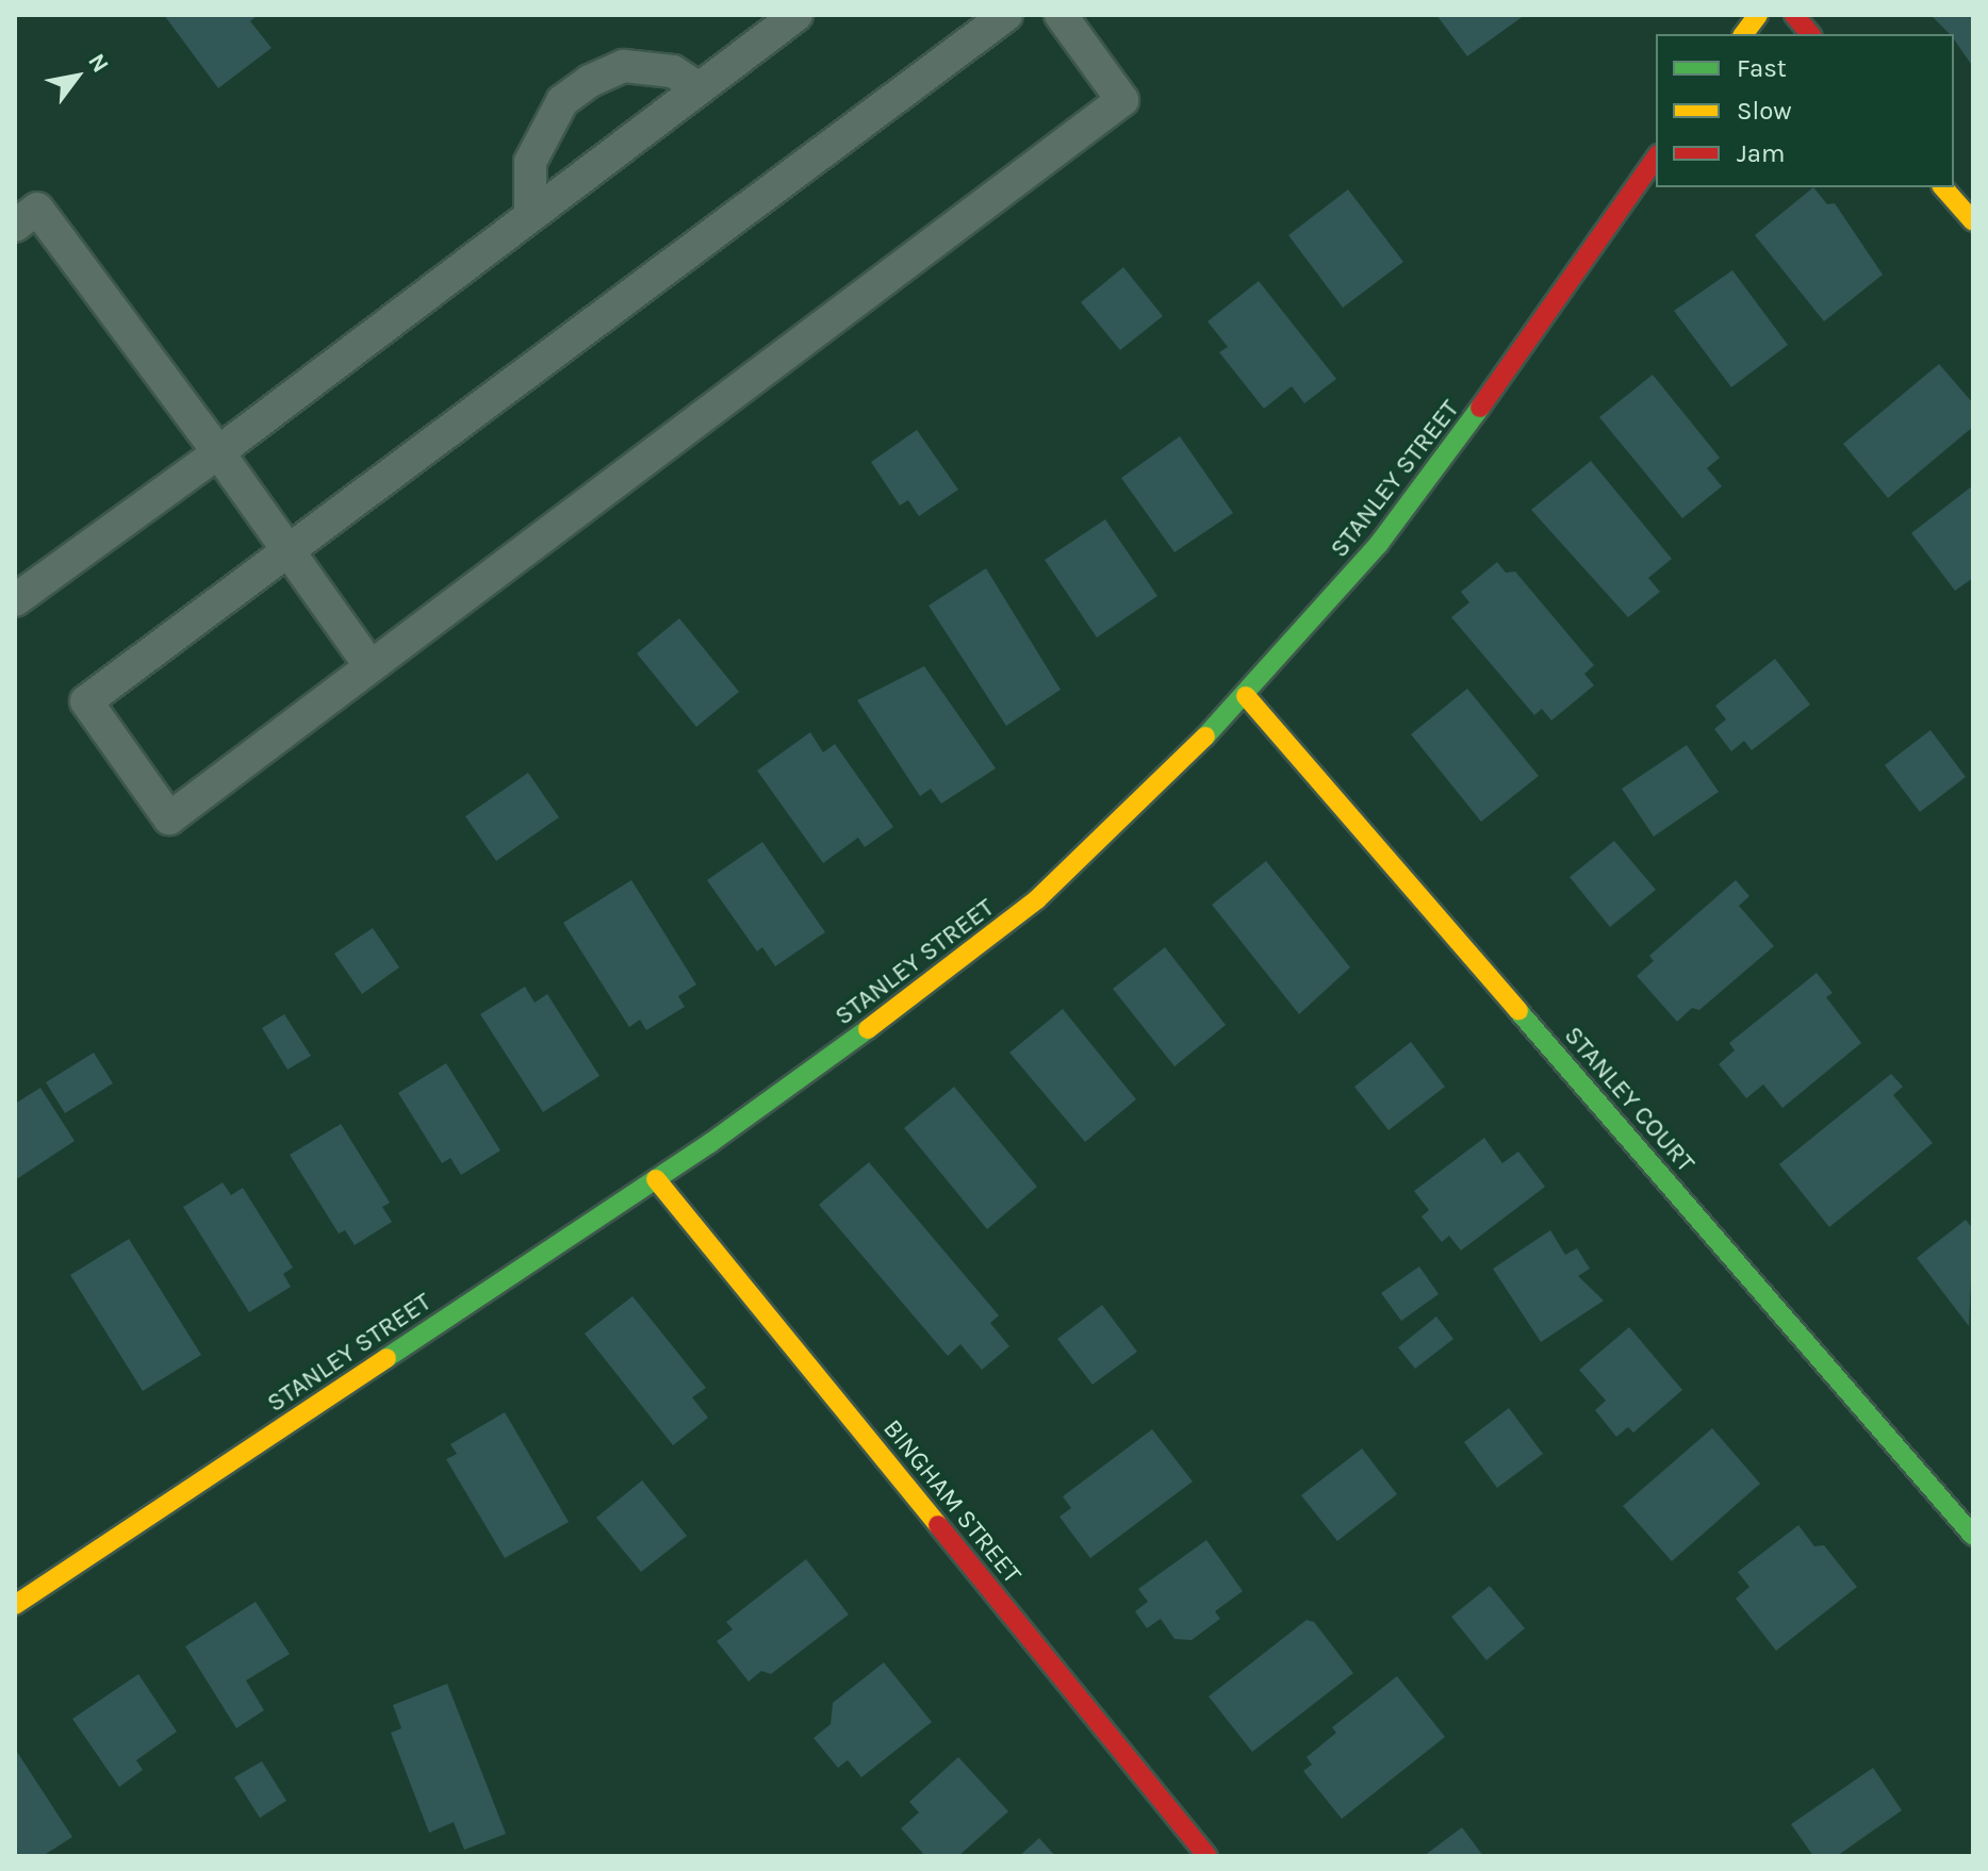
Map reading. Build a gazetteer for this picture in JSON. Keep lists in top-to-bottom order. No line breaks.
{"streets":{"main road":["STANLEY STREET","STANLEY COURT","BINGHAM STREET"]},"crossings":[["STANLEY STREET","STANLEY COURT"],["STANLEY STREET","BINGHAM STREET"]],"legend":["Fast","Slow","Jam"],"north":"top right"}
